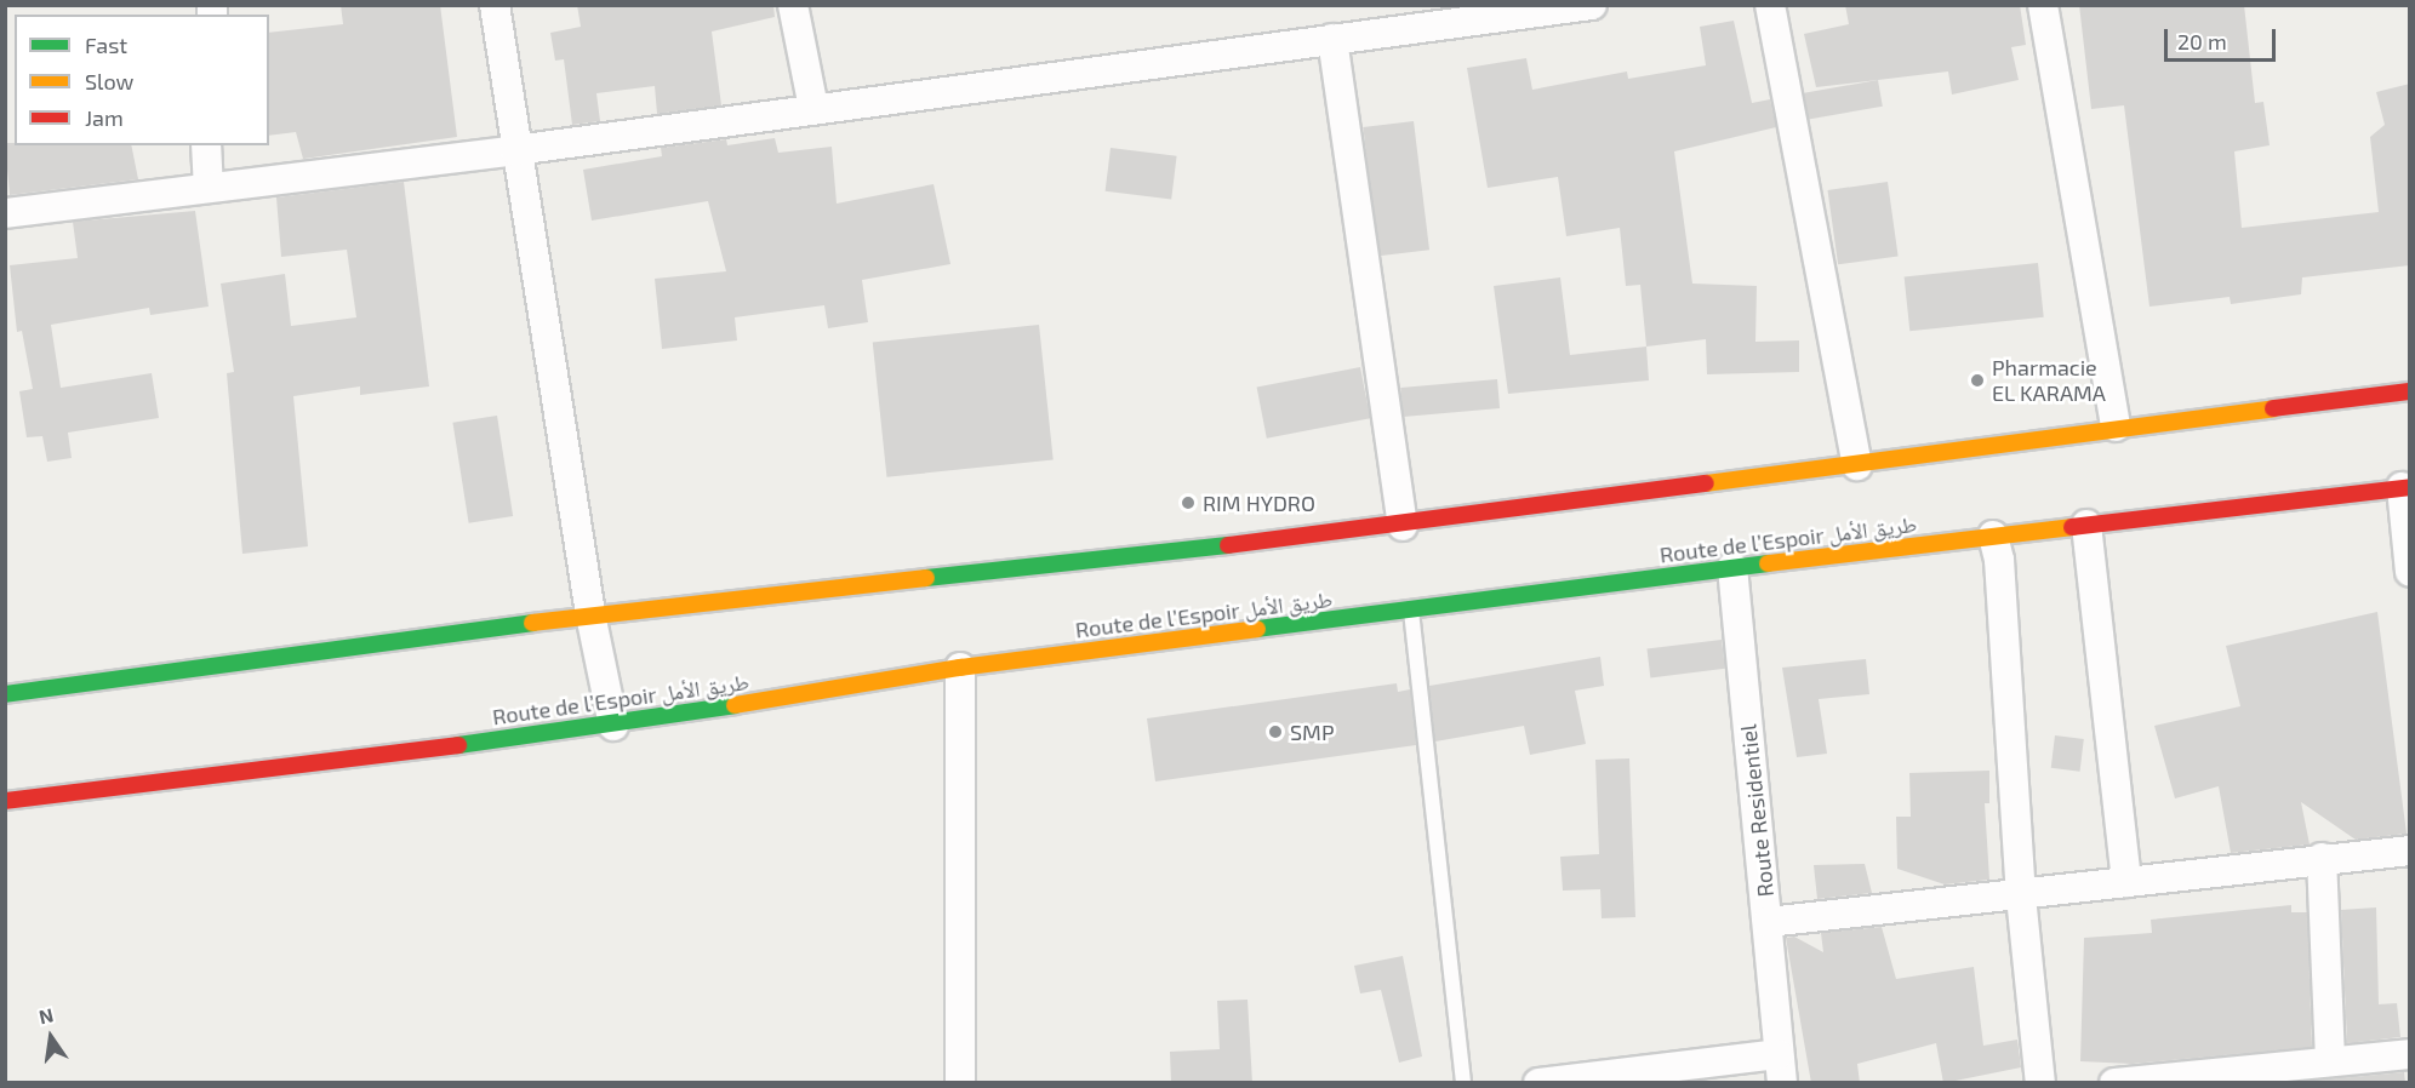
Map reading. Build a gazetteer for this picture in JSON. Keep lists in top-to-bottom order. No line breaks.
{"streets":{"highway":["Route de l’Espoir طريق الأمل"],"street":["Route Residentiel"]},"crossings":[["Route de l’Espoir طريق الأمل","Route Residentiel"]],"places":["Pharmacie EL KARAMA","RIM HYDRO","SMP"],"legend":["Fast","Slow","Jam"],"scale_bar":"20 m","north":"top"}
